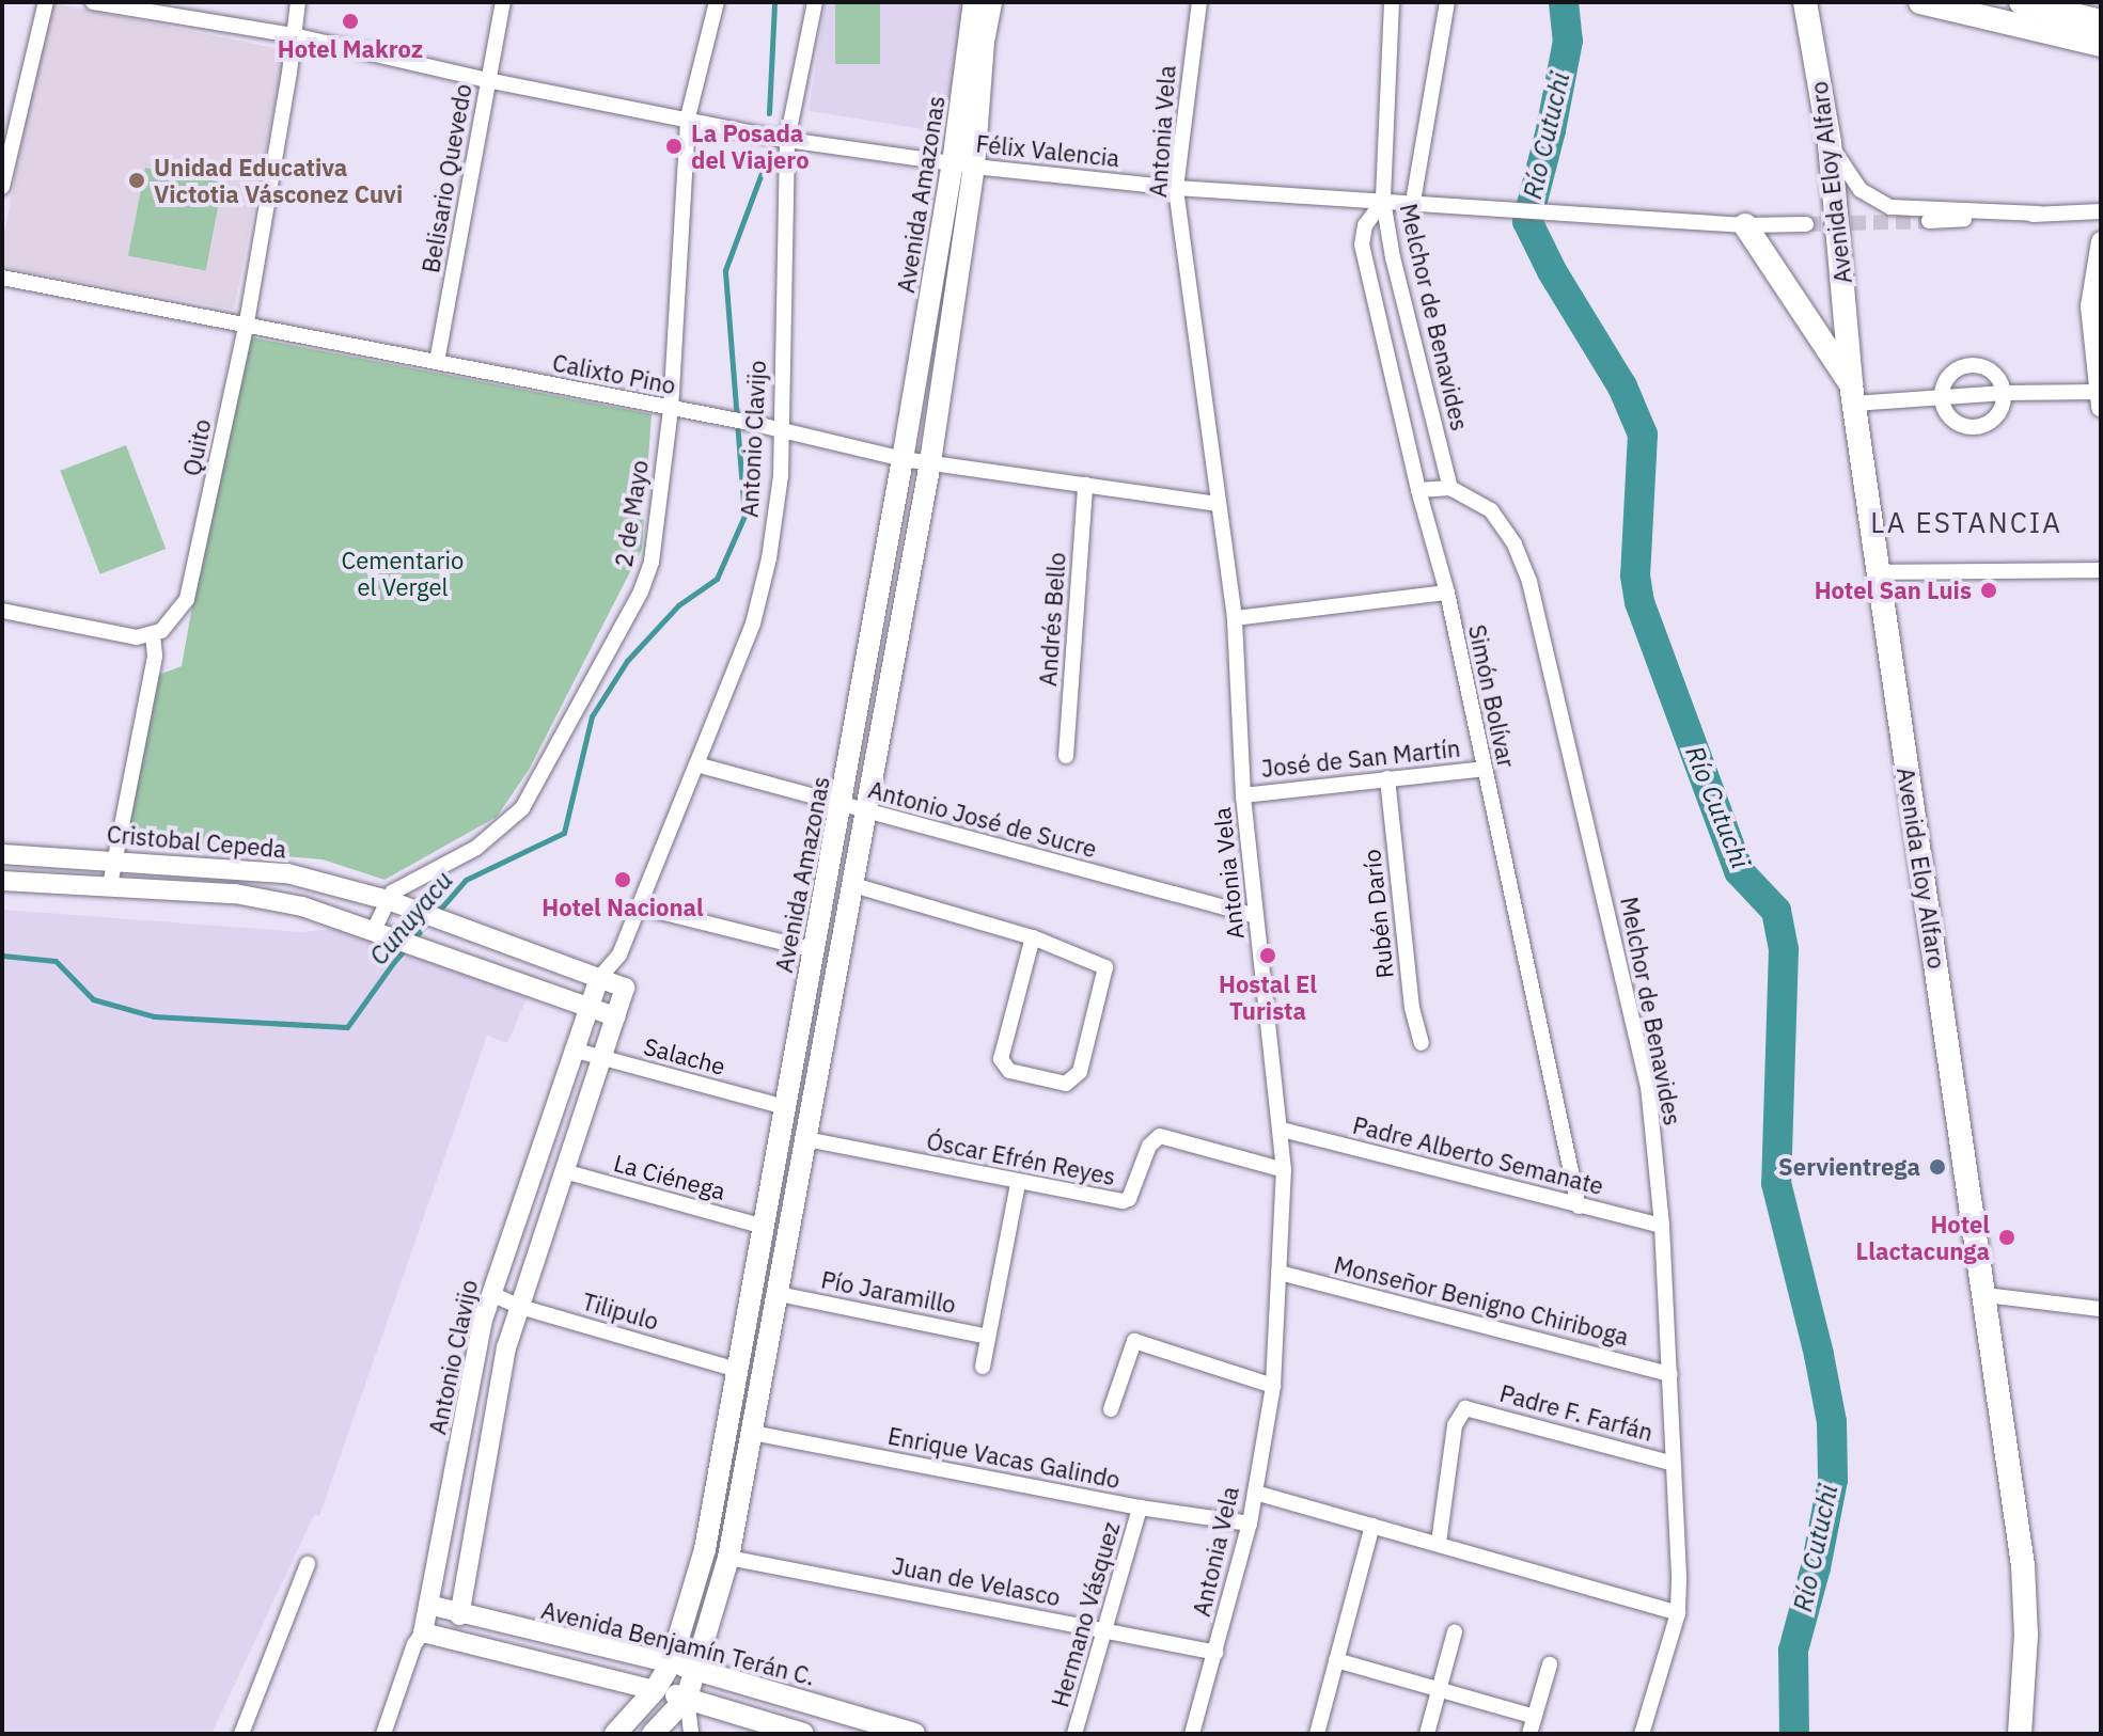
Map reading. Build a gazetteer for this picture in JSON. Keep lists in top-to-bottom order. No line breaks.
{"streets":{"main road":["Avenida Eloy Alfaro","Avenida Amazonas","Avenida Benjamín Terán C."],"street":["Antonia Vela","Félix Valencia","Belisario Quevedo","Melchor de Benavides","Calixto Pino","Antonio Clavijo","Quito","2 de Mayo","Andrés Bello","Simón Bolívar","José de San Martín","Antonio José de Sucre","Cristobal Cepeda","Rubén Darío","Salache","Padre Alberto Semanate","Óscar Efrén Reyes","La Ciénega","Pío Jaramillo","Monseñor Benigno Chiriboga","Tilipulo","Padre F. Farfán","Enrique Vacas Galindo","Juan de Velasco","Hermano Vásquez"]},"crossings":[["Antonia Vela","Félix Valencia"],["Antonia Vela","Calixto Pino"],["Antonia Vela","José de San Martín"],["Antonia Vela","Antonio José de Sucre"],["Antonia Vela","Padre Alberto Semanate"],["Antonia Vela","Óscar Efrén Reyes"],["Antonia Vela","Monseñor Benigno Chiriboga"],["Antonia Vela","Enrique Vacas Galindo"],["Antonia Vela","Juan de Velasco"],["Félix Valencia","Belisario Quevedo"],["Félix Valencia","Avenida Amazonas"],["Félix Valencia","Melchor de Benavides"],["Félix Valencia","Antonio Clavijo"],["Félix Valencia","Quito"],["Félix Valencia","2 de Mayo"],["Félix Valencia","Simón Bolívar"],["Belisario Quevedo","Calixto Pino"],["Avenida Amazonas","Calixto Pino"],["Avenida Amazonas","Antonio José de Sucre"],["Avenida Amazonas","Salache"],["Avenida Amazonas","Óscar Efrén Reyes"],["Avenida Amazonas","La Ciénega"],["Avenida Amazonas","Pío Jaramillo"],["Avenida Amazonas","Tilipulo"],["Avenida Amazonas","Enrique Vacas Galindo"],["Avenida Amazonas","Juan de Velasco"],["Avenida Amazonas","Avenida Benjamín Terán C."],["Melchor de Benavides","Simón Bolívar"],["Melchor de Benavides","Padre Alberto Semanate"],["Melchor de Benavides","Monseñor Benigno Chiriboga"],["Melchor de Benavides","Padre F. Farfán"],["Calixto Pino","Antonio Clavijo"],["Calixto Pino","Quito"],["Calixto Pino","2 de Mayo"],["Calixto Pino","Andrés Bello"],["Antonio Clavijo","Antonio José de Sucre"],["Antonio Clavijo","Cristobal Cepeda"],["Antonio Clavijo","Salache"],["Antonio Clavijo","Tilipulo"],["Antonio Clavijo","Avenida Benjamín Terán C."],["2 de Mayo","Cristobal Cepeda"],["Simón Bolívar","José de San Martín"],["Simón Bolívar","Padre Alberto Semanate"],["José de San Martín","Rubén Darío"],["Enrique Vacas Galindo","Hermano Vásquez"],["Juan de Velasco","Hermano Vásquez"]],"districts":["LA ESTANCIA"],"water":["Río Cutuchi","Cunuyacu"],"parks":["Cementario el Vergel"],"places":["Hotel Makroz","La Posada del Viajero","Unidad Educativa Victotia Vásconez Cuvi","Hotel San Luis","Hotel Nacional","Hostal El Turista","Servientrega","Hotel Llactacunga"]}
